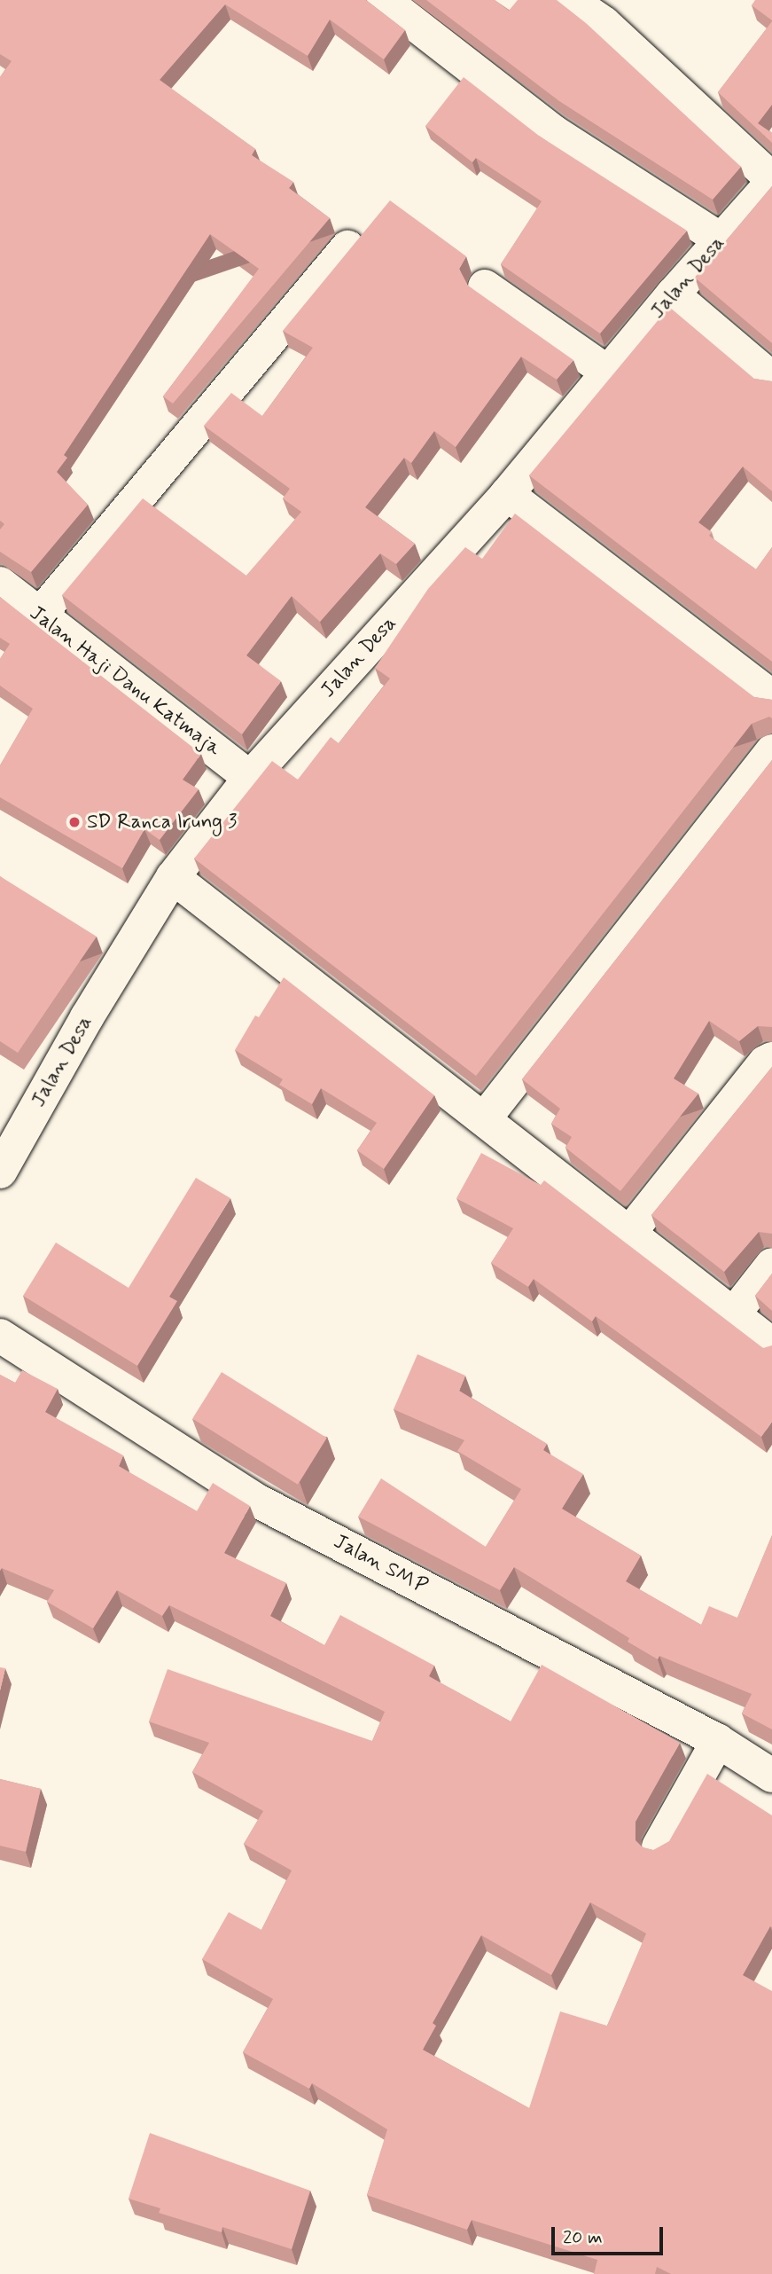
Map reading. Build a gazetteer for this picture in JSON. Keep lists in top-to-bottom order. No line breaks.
{"streets":{"street":["Jalan Desa","Jalan Haji Danu Katmaja","Jalan SMP"]},"crossings":[["Jalan Desa","Jalan Haji Danu Katmaja"]],"places":["SD Ranca Irung 3"],"scale_bar":"20 m"}
